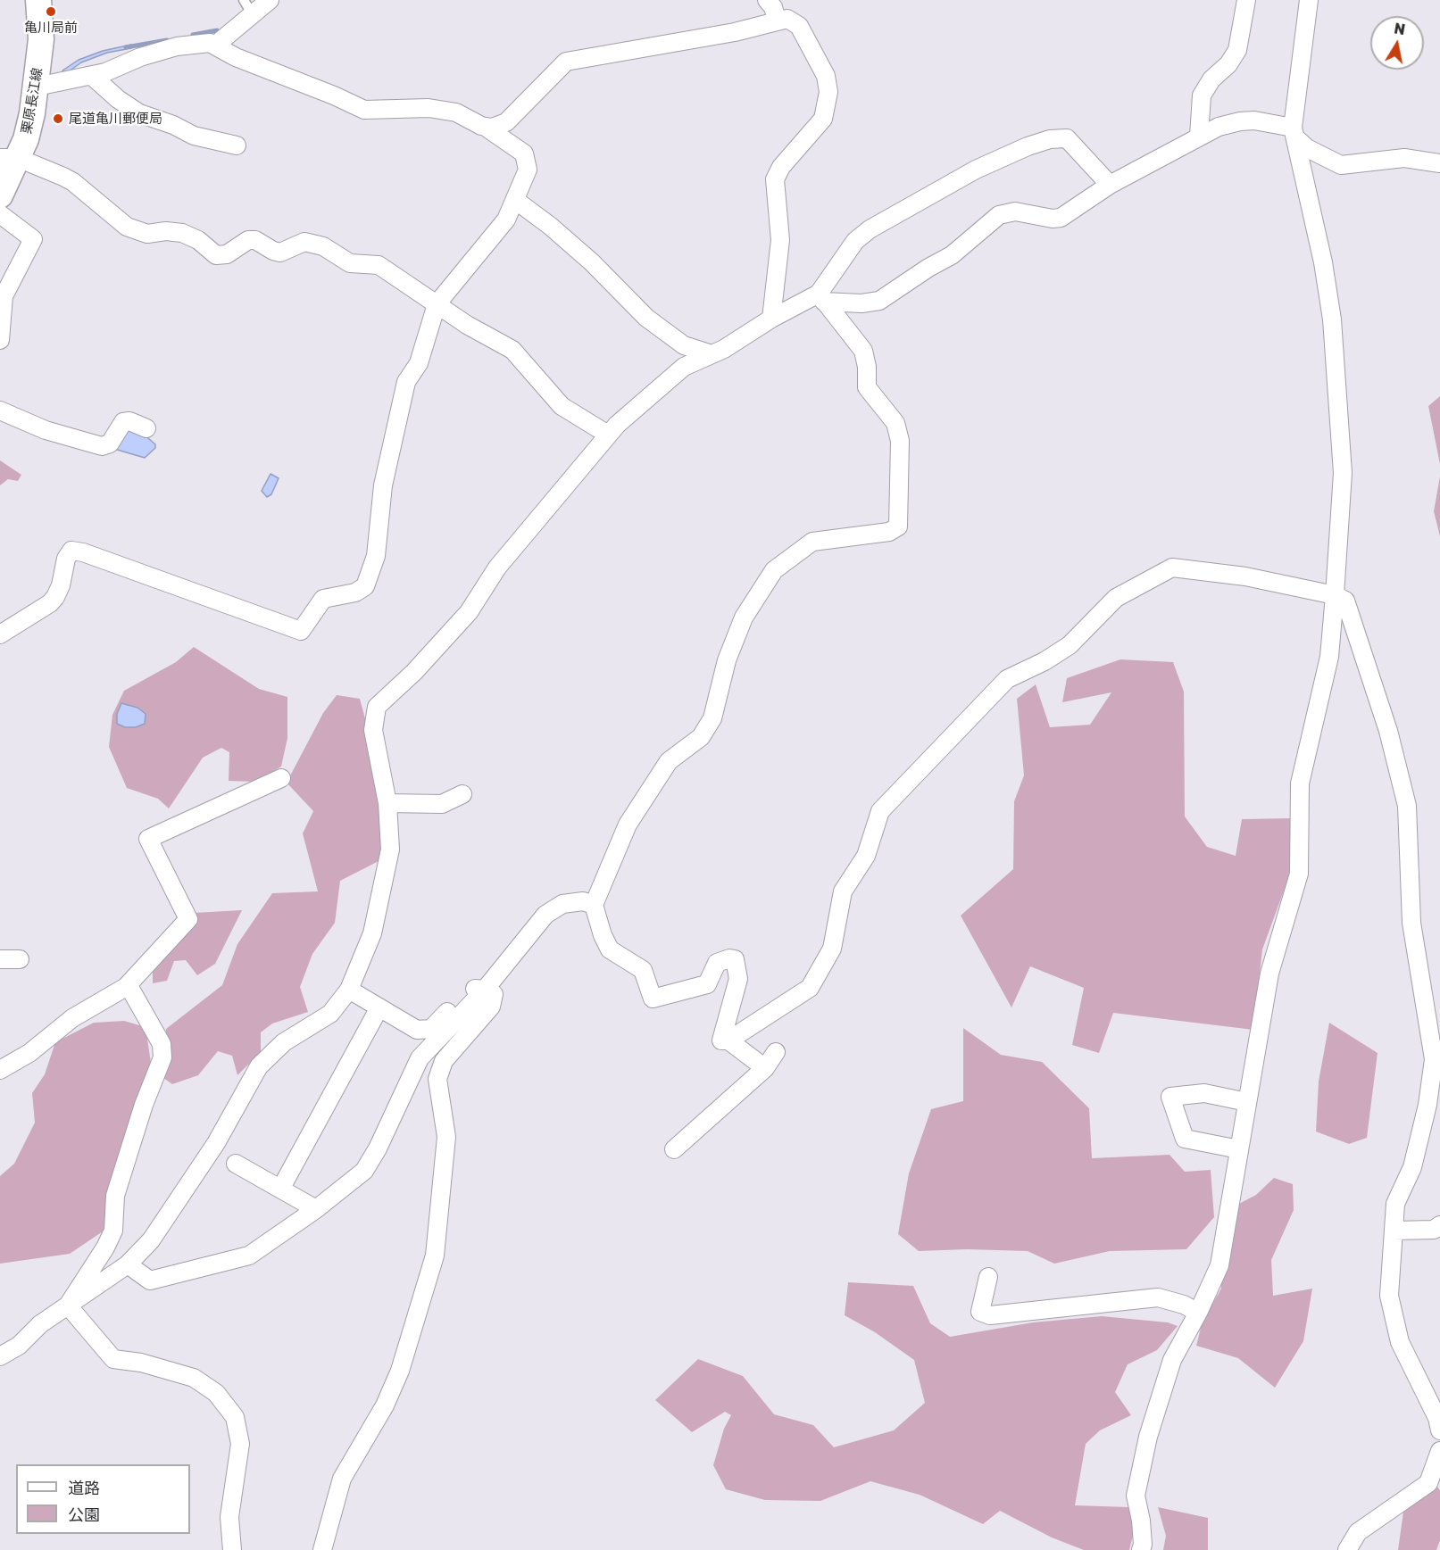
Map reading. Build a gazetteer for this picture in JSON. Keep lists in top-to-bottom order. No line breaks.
{"streets":{"main road":["栗原長江線"]},"places":["亀川局前","尾道亀川郵便局"],"legend":["道路","公園"],"north":"top"}
